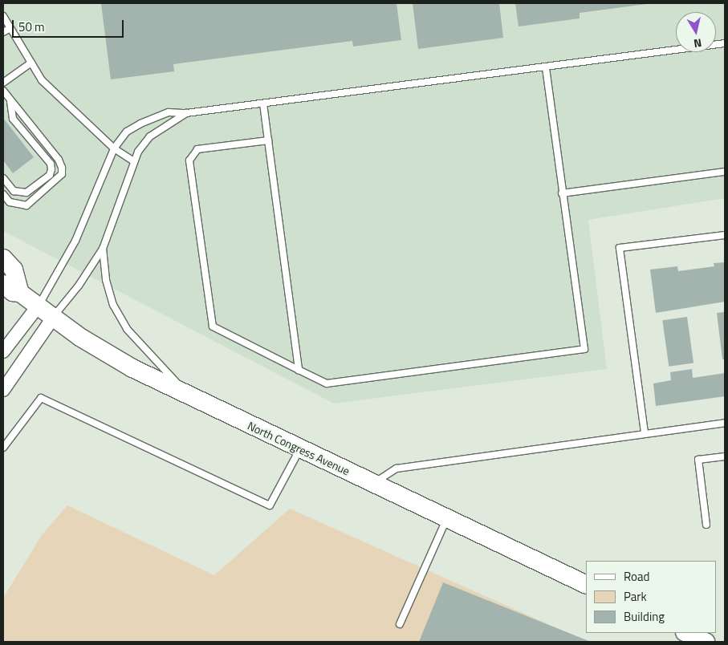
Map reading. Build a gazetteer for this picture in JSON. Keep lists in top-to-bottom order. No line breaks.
{"streets":{"street":["North Congress Avenue"]},"legend":["Road","Park","Building"],"scale_bar":"50 m","north":"bottom"}
